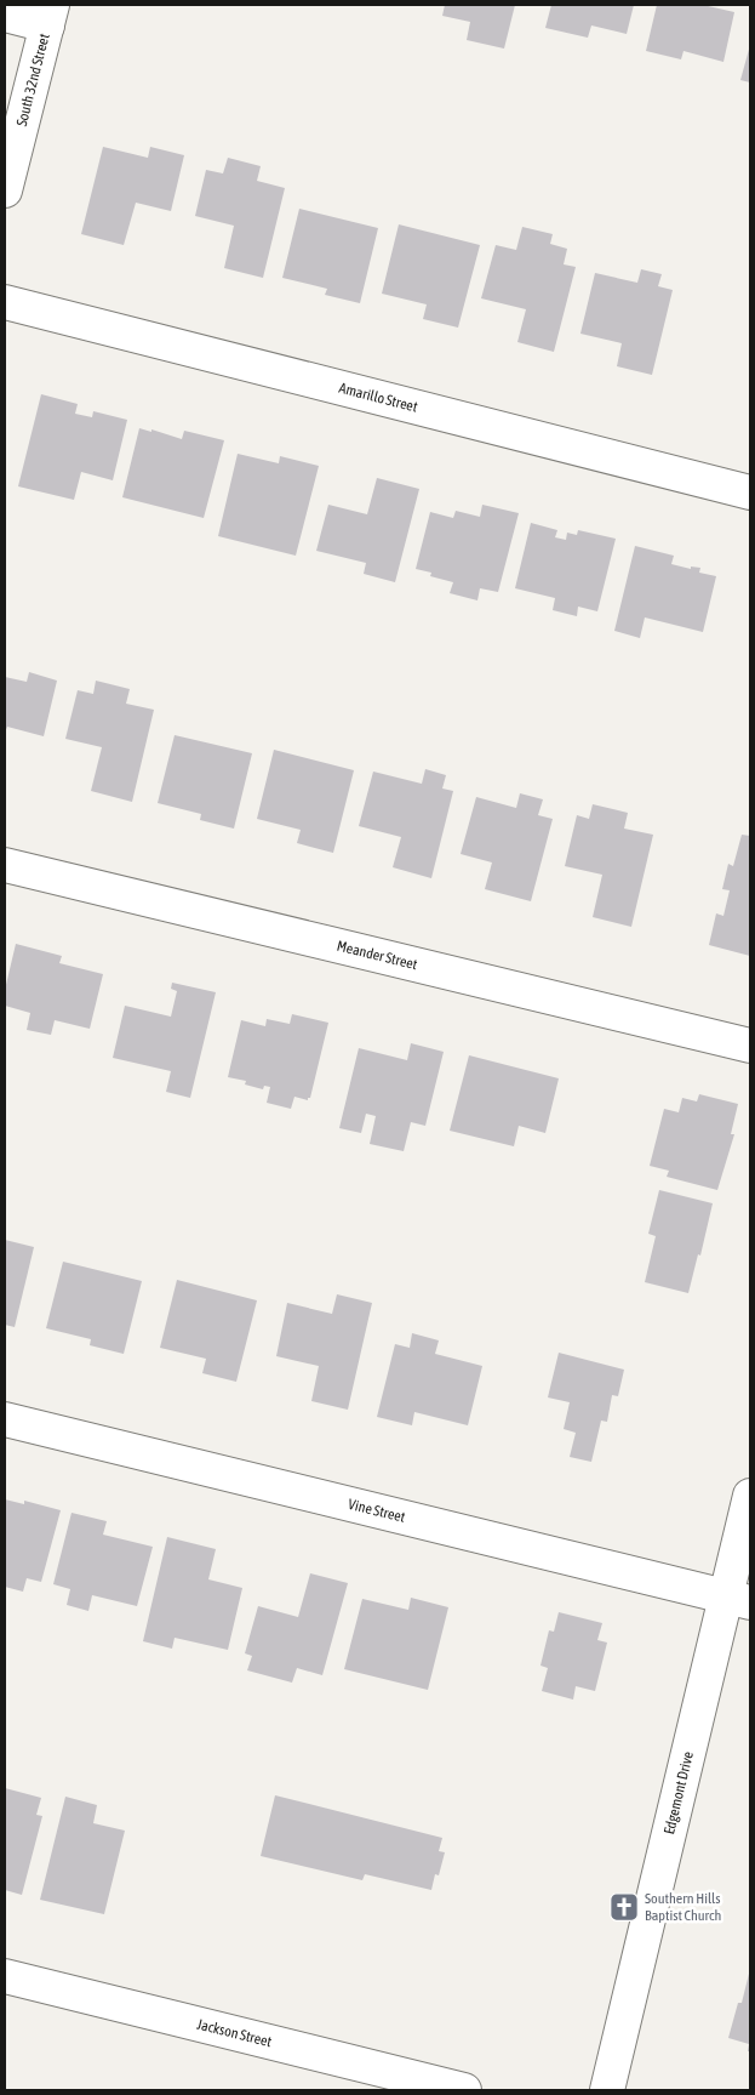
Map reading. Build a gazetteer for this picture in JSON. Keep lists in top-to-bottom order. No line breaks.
{"streets":{"street":["South 32nd Street","Amarillo Street","Meander Street","Vine Street","Edgemont Drive","Jackson Street"]},"crossings":[["Vine Street","Edgemont Drive"]],"places":{"church":["Southern Hills Baptist Church"]}}
